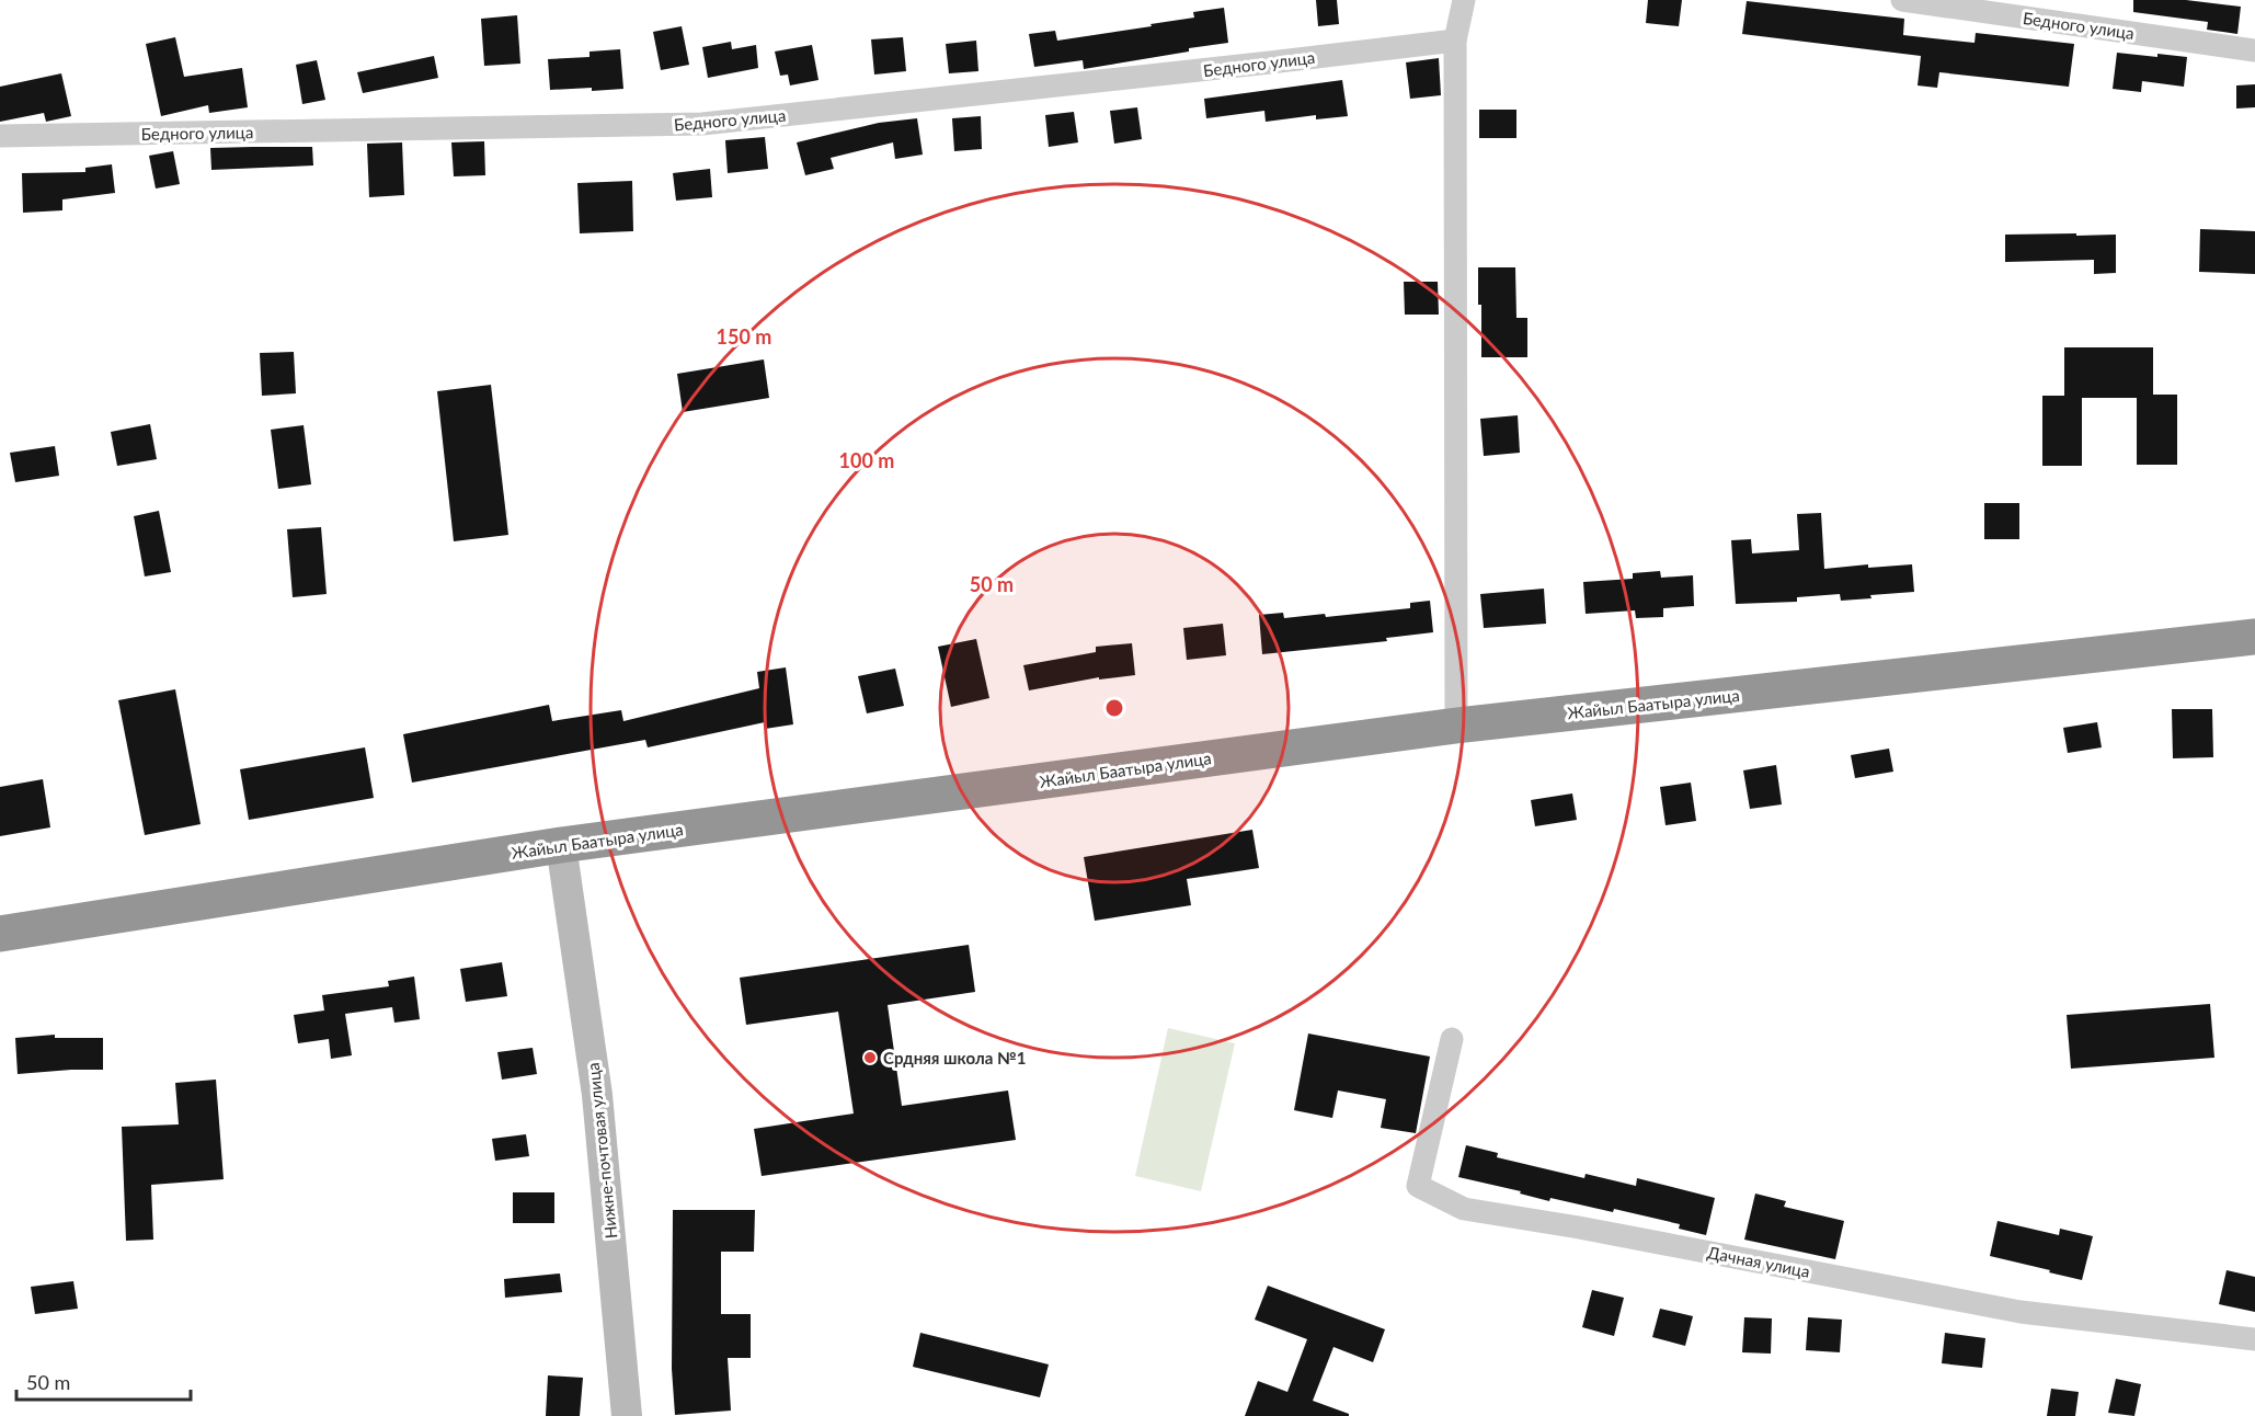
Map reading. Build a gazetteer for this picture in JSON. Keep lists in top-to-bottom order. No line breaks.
{"streets":{"highway":["Жайыл Баатыра улица"],"street":["Бедного улица","Нижне-почтовая улица","Дачная улица"]},"crossings":[["Жайыл Баатыра улица","Нижне-почтовая улица"]],"places":["Срдняя школа №1"],"scale_bar":"50 m","rings":["150 m","100 m","50 m"]}
